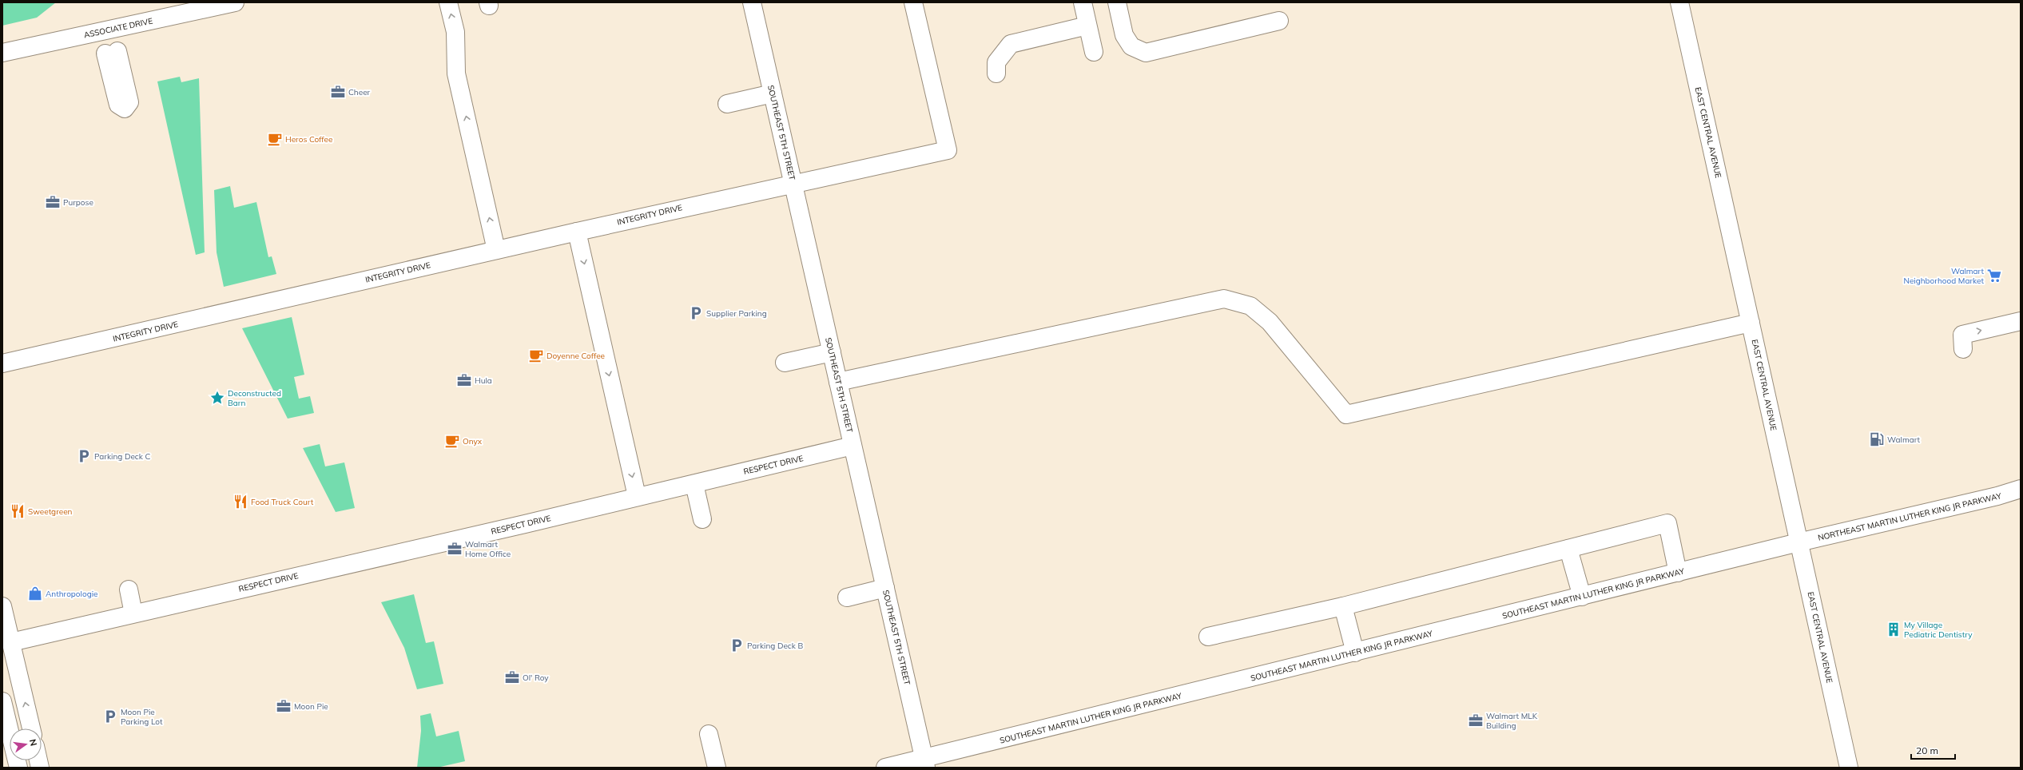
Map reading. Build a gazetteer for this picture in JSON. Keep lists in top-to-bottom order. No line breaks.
{"streets":{"street":["ASSOCIATE DRIVE","SOUTHEAST 5TH STREET","EAST CENTRAL AVENUE","INTEGRITY DRIVE","RESPECT DRIVE","NORTHEAST MARTIN LUTHER KING JR PARKWAY","SOUTHEAST MARTIN LUTHER KING JR PARKWAY"]},"crossings":[["SOUTHEAST 5TH STREET","INTEGRITY DRIVE"],["SOUTHEAST 5TH STREET","RESPECT DRIVE"],["SOUTHEAST 5TH STREET","SOUTHEAST MARTIN LUTHER KING JR PARKWAY"],["EAST CENTRAL AVENUE","NORTHEAST MARTIN LUTHER KING JR PARKWAY"],["EAST CENTRAL AVENUE","SOUTHEAST MARTIN LUTHER KING JR PARKWAY"],["NORTHEAST MARTIN LUTHER KING JR PARKWAY","SOUTHEAST MARTIN LUTHER KING JR PARKWAY"]],"places":{"office":["Cheer","Purpose","Hula","Walmart Home Office","Ol' Roy","Moon Pie","Walmart MLK Building"],"cafe":["Heros Coffee","Doyenne Coffee","Onyx"],"supermarket":["Walmart Neighborhood Market"],"parking":["Supplier Parking","Parking Deck C","Parking Deck B","Moon Pie Parking Lot"],"place":["Deconstructed Barn"],"fuel station":["Walmart"],"restaurant":["Food Truck Court","Sweetgreen"],"shop":["Anthropologie"],"building":["My Village Pediatric Dentistry"]},"scale_bar":"20 m","north":"right"}
